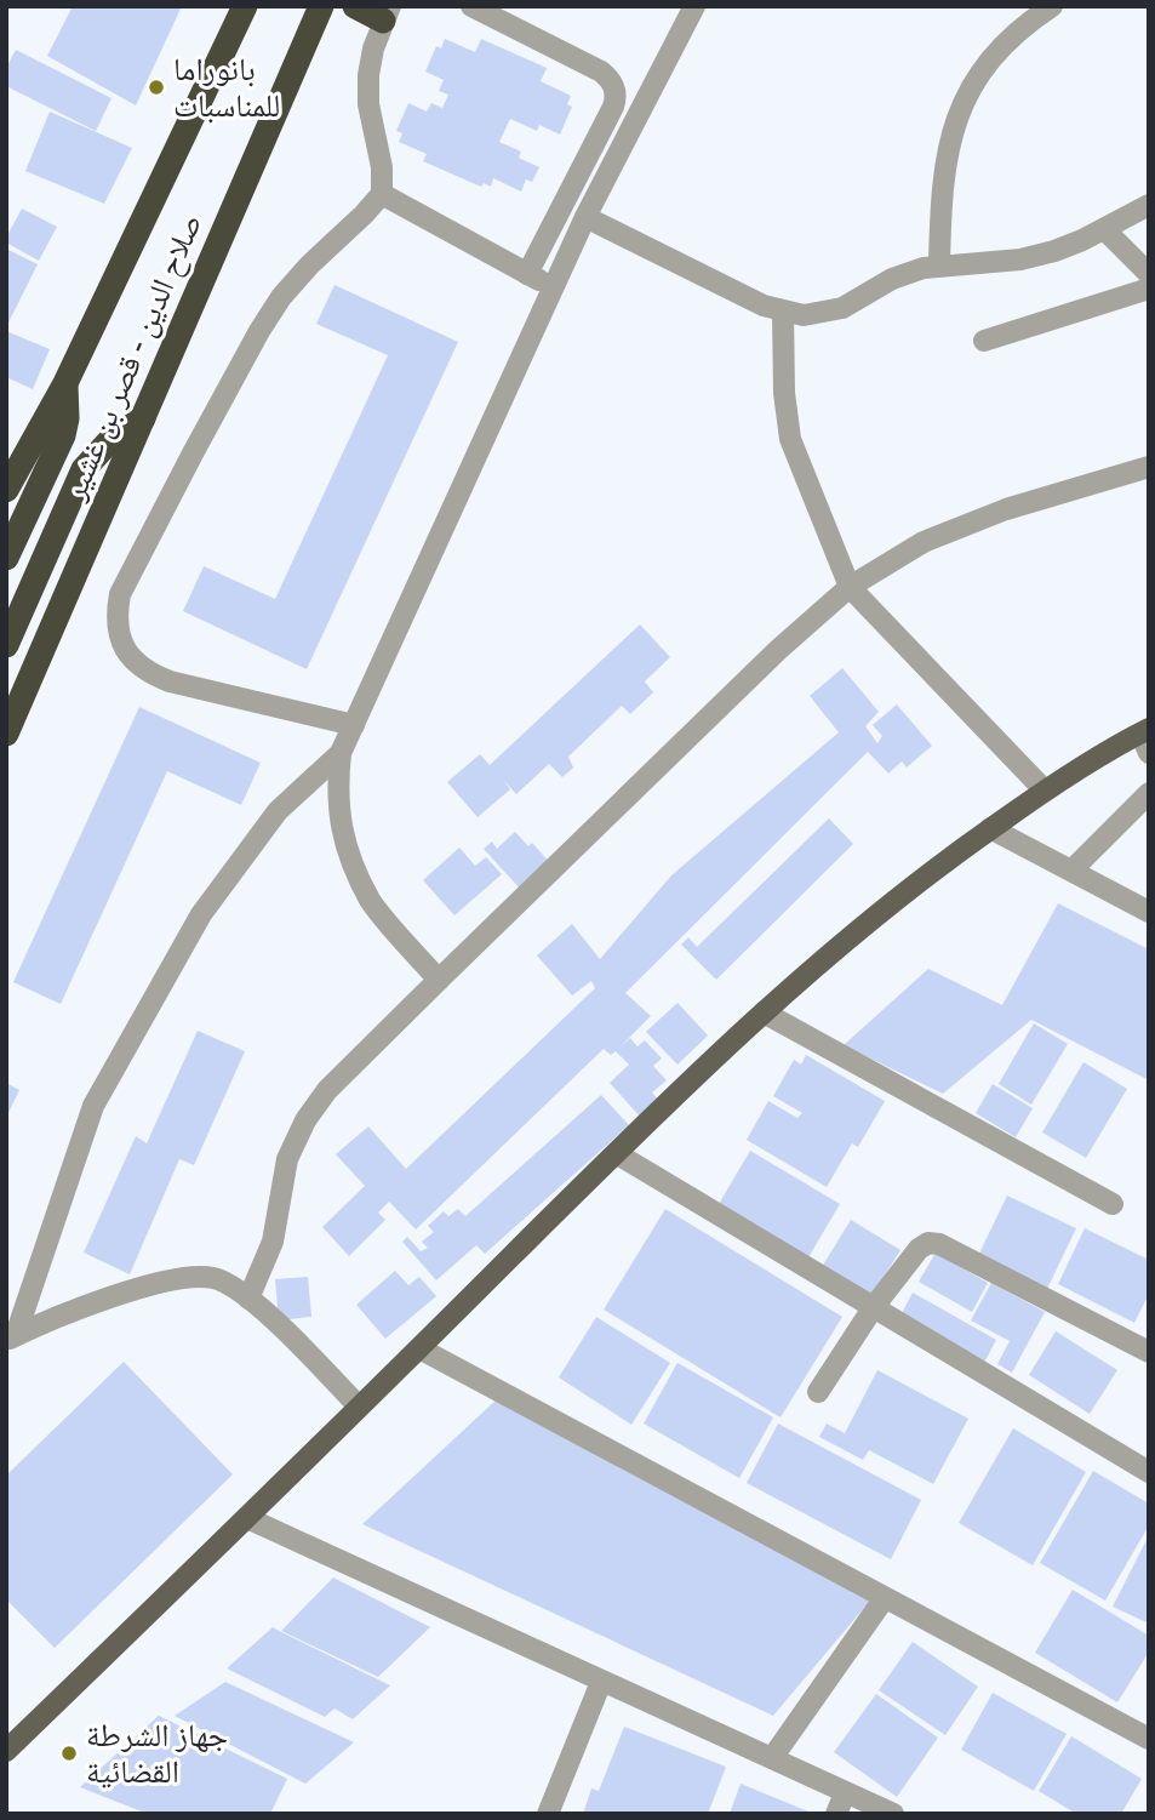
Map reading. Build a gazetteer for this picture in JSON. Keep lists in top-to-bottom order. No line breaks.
{"streets":{"highway":["صلاح الدين - قصر بن غشير"]},"places":["بانوراما للمناسبات","جهاز الشرطة القضائية"]}
